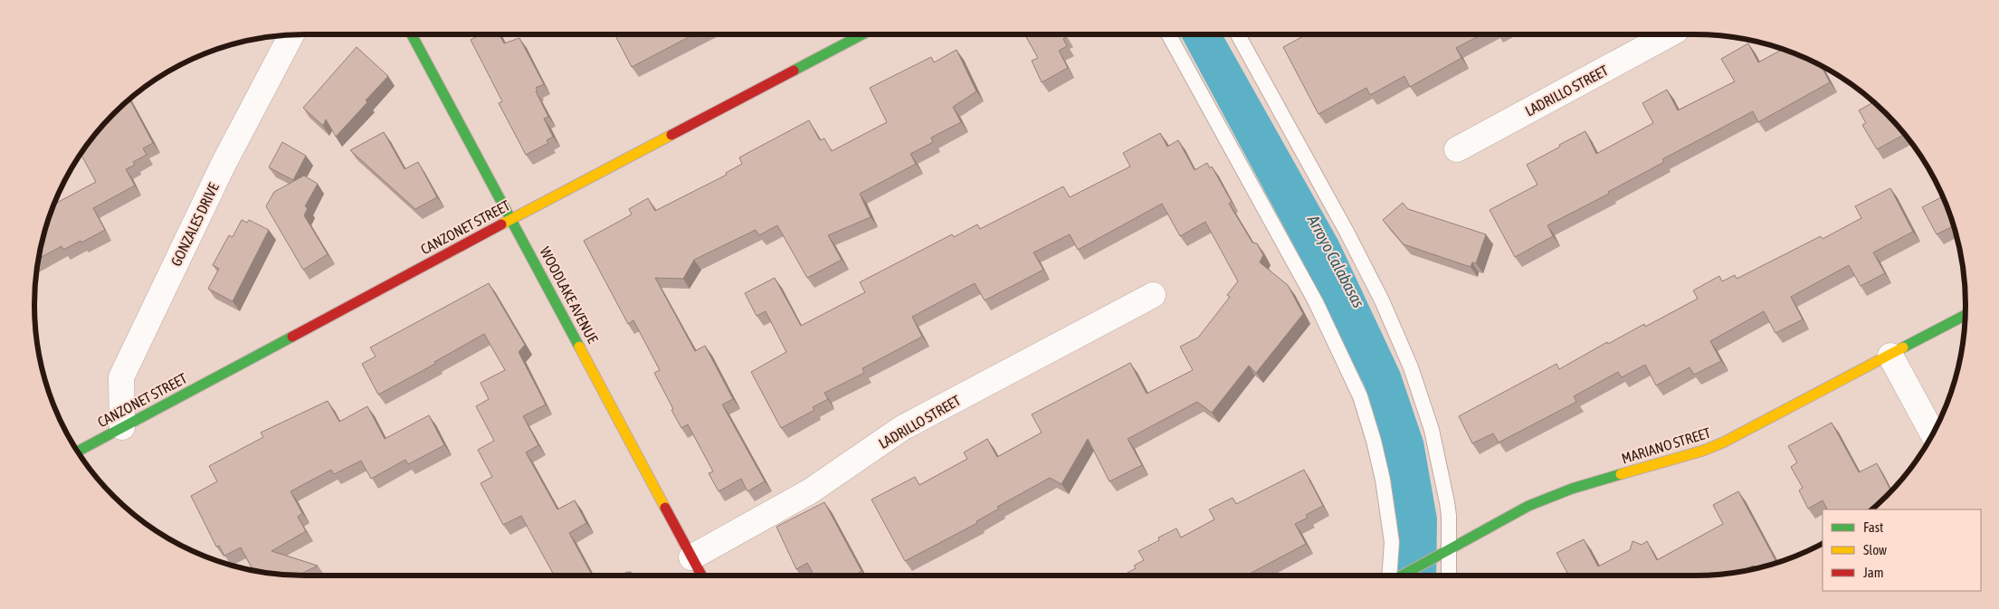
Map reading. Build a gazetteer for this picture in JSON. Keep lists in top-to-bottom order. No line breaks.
{"streets":{"street":["LADRILLO STREET","GONZALES DRIVE","CANZONET STREET","WOODLAKE AVENUE","MARIANO STREET"]},"crossings":[["LADRILLO STREET","WOODLAKE AVENUE"],["GONZALES DRIVE","CANZONET STREET"],["CANZONET STREET","WOODLAKE AVENUE"]],"water":["Arroyo Calabasas"],"legend":["Fast","Slow","Jam"]}
